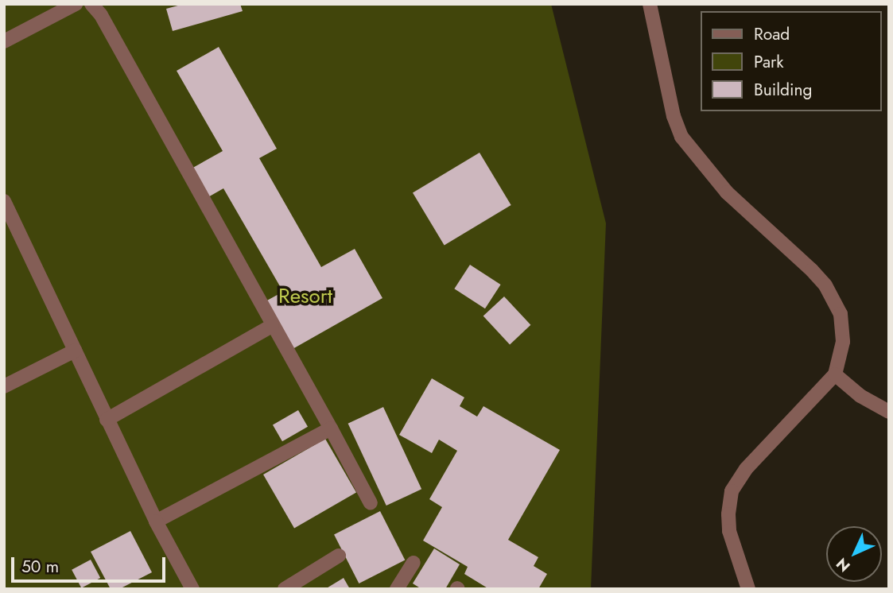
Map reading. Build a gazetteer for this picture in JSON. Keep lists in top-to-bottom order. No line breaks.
{"parks":["Resort"],"legend":["Road","Park","Building"],"scale_bar":"50 m","north":"bottom left"}
